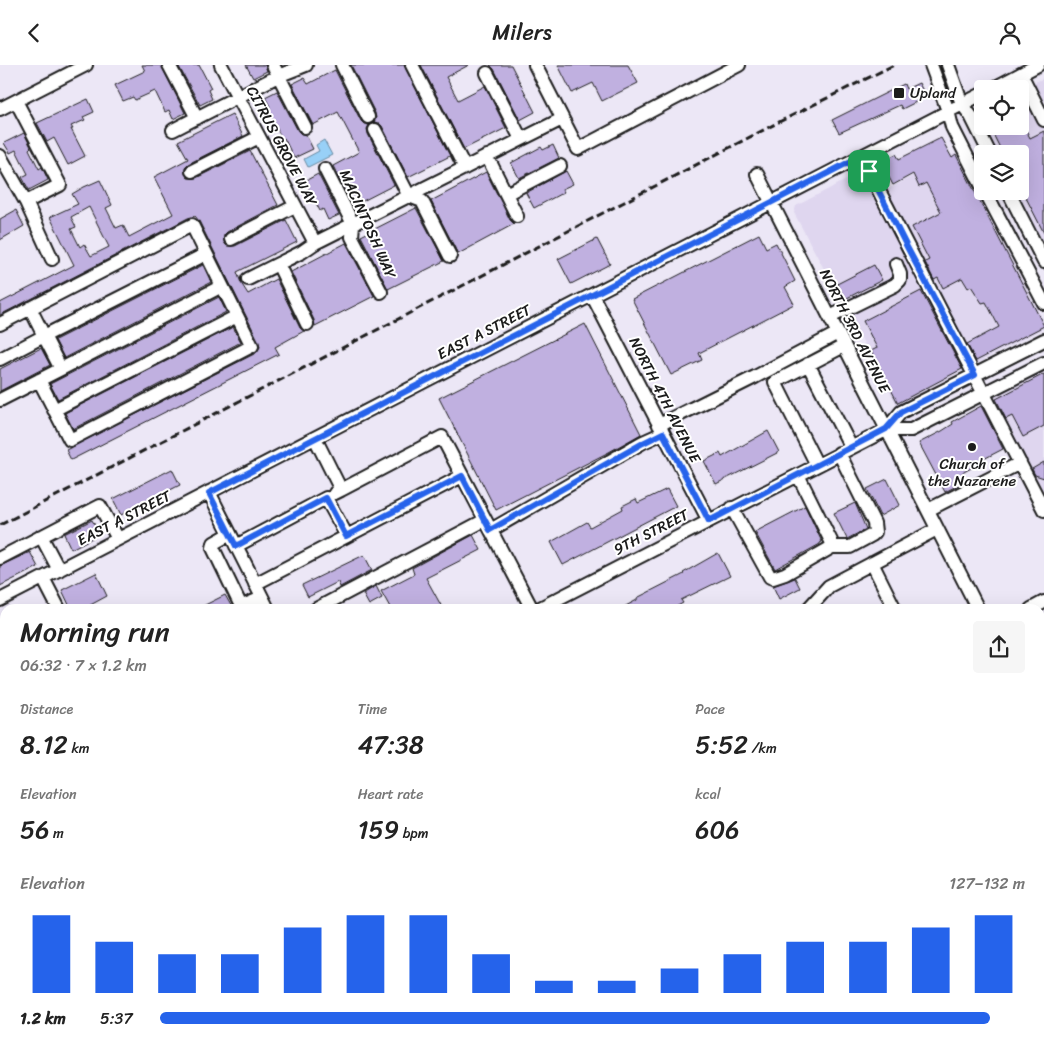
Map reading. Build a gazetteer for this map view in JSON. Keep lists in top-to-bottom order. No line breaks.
{"streets":{"street":["CITRUS GROVE WAY","MACINTOSH WAY","NORTH 3RD AVENUE","EAST A STREET","NORTH 4TH AVENUE","9TH STREET"]},"crossings":[["NORTH 3RD AVENUE","EAST A STREET"],["NORTH 3RD AVENUE","9TH STREET"],["EAST A STREET","NORTH 4TH AVENUE"],["NORTH 4TH AVENUE","9TH STREET"]],"places":{"transit":["Upland"],"other":["Church of the Nazarene"]},"page":{"header":"Milers","heading":["Morning run","06:32 · 7 × 1.2 km"],"stats":[["Distance","8.12 km"],["Time","47:38"],["Pace","5:52 /km"],["Elevation","56 m"],["Heart rate","159 bpm"],["kcal","606"]],"chart":["Elevation","127–132 m"],"list":[{"name":"1.2 km","note":"5:37"}]}}
